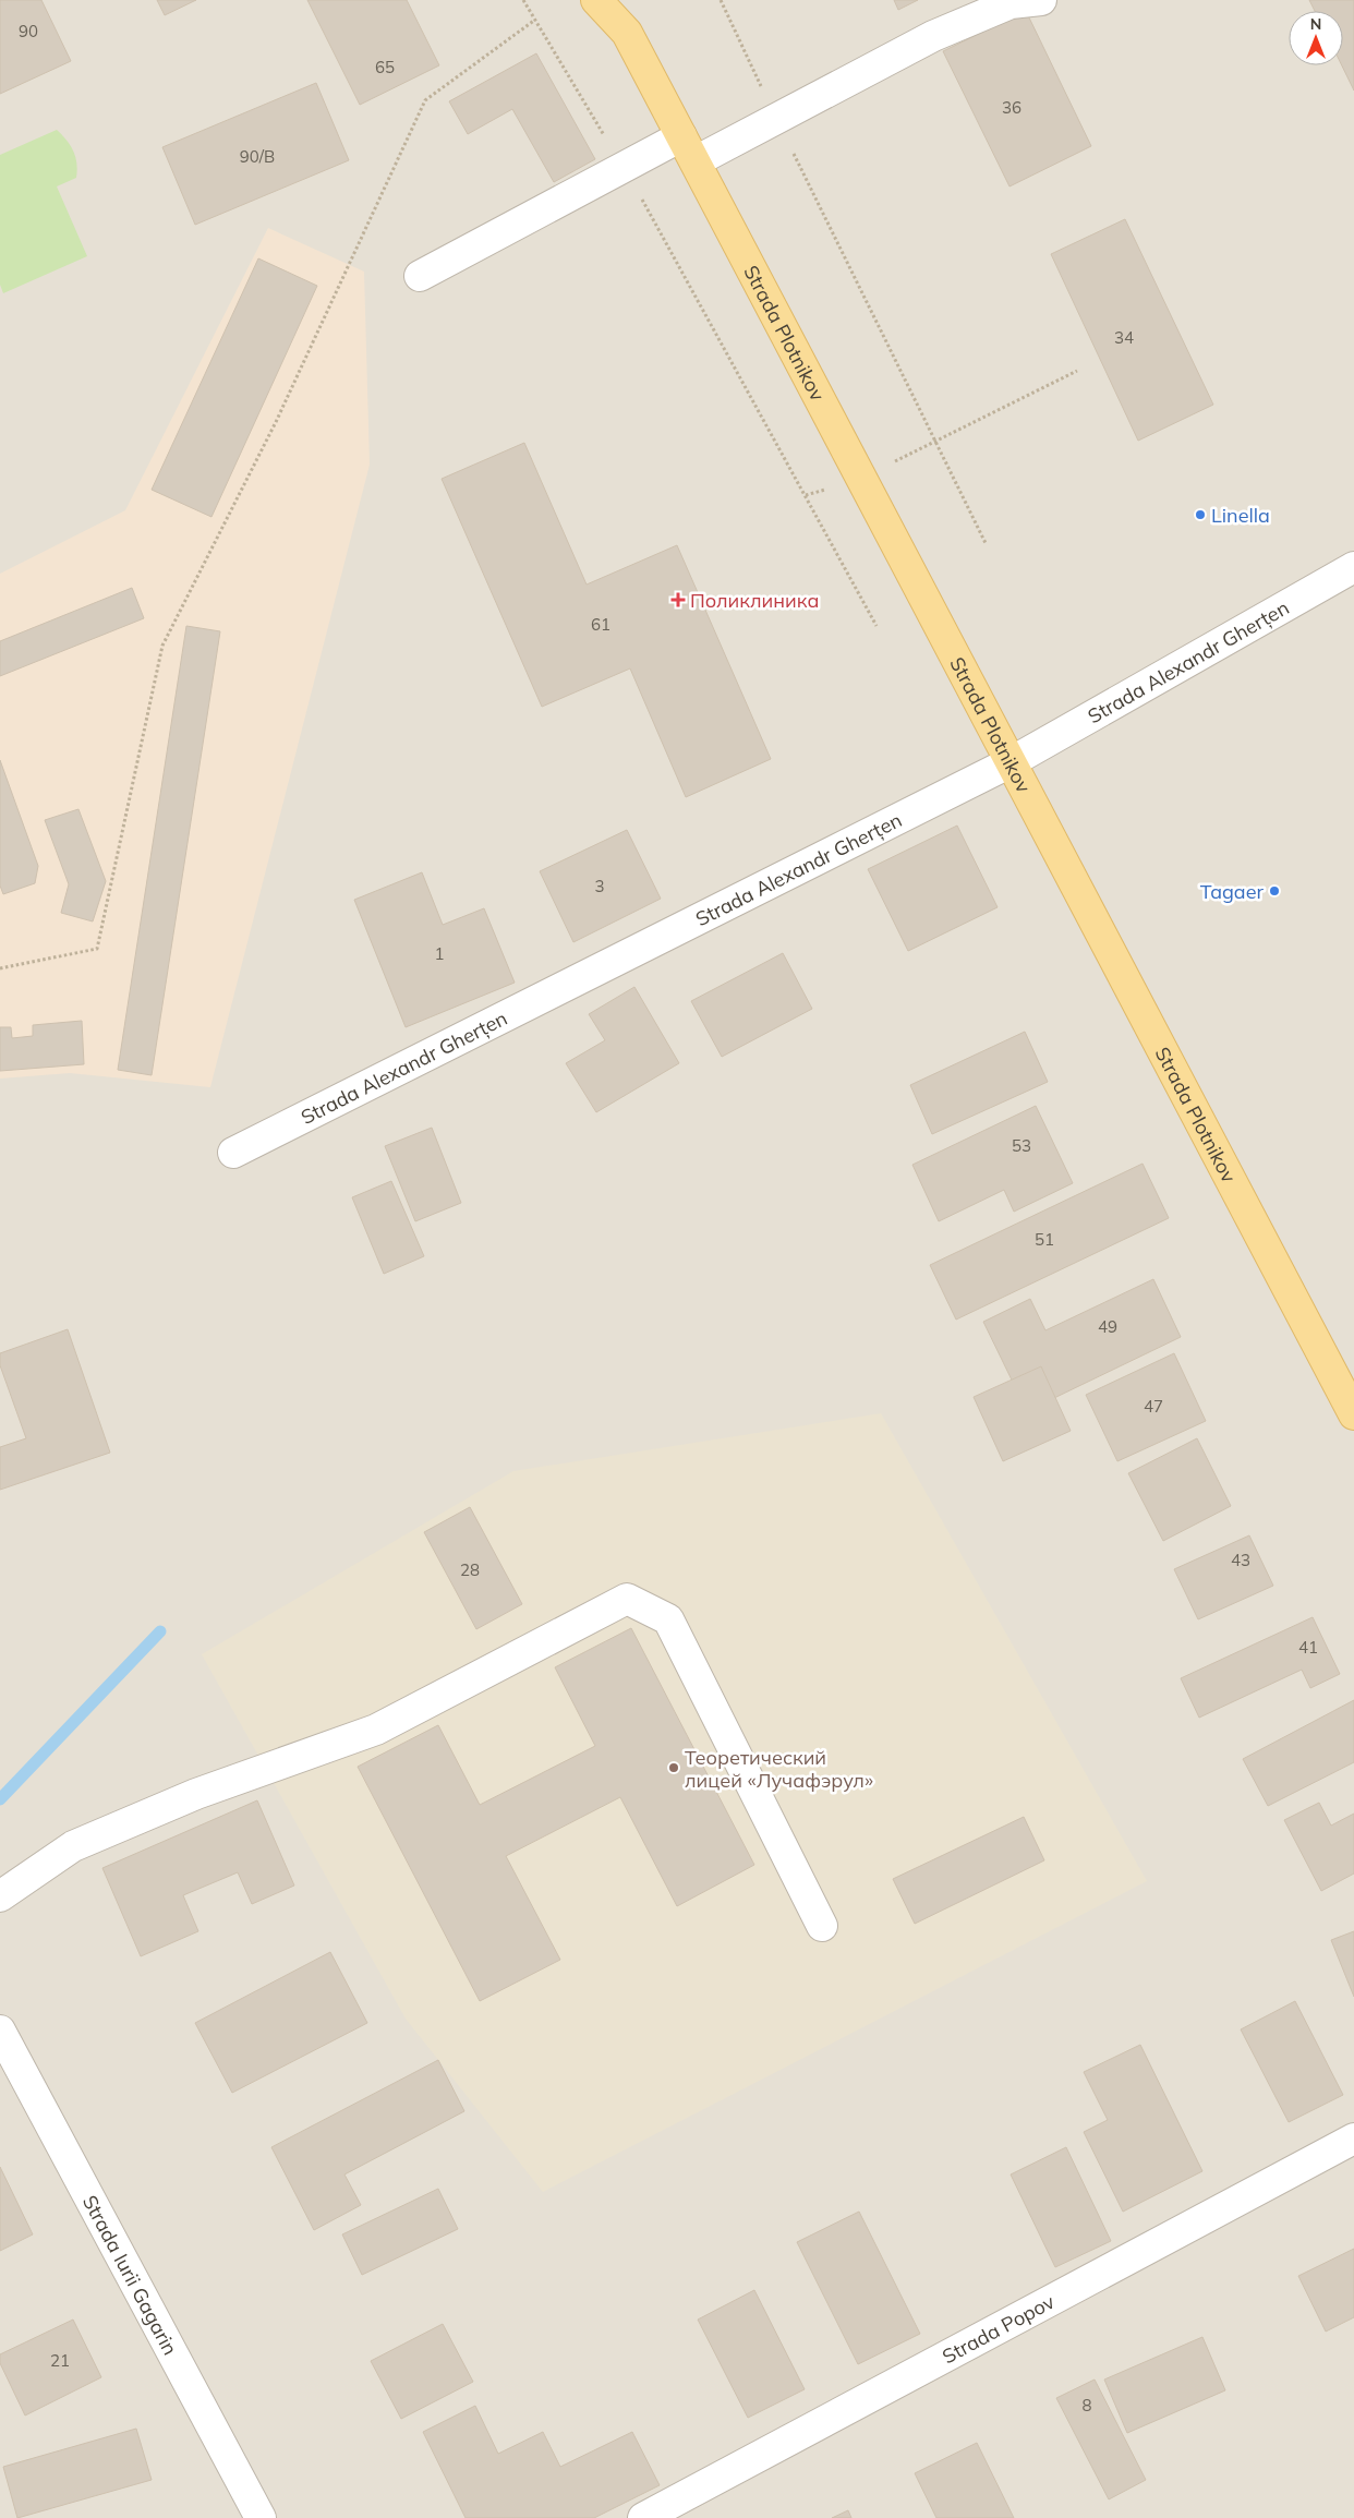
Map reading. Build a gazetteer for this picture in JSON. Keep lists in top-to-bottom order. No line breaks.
{"streets":{"main road":["Strada Plotnikov"],"street":["Strada Alexandr Gherțen","Strada Iurii Gagarin","Strada Popov"]},"crossings":[["Strada Plotnikov","Strada Alexandr Gherțen"]],"places":{"other":["Linella","Tagaer","Теоретический лицей «Лучафэрул»"],"health":["Поликлиника"]},"house_numbers":["90","65","36","90/B","34","61","3","1","53","51","49","47","43","28","41","21","8"],"north":"top"}
